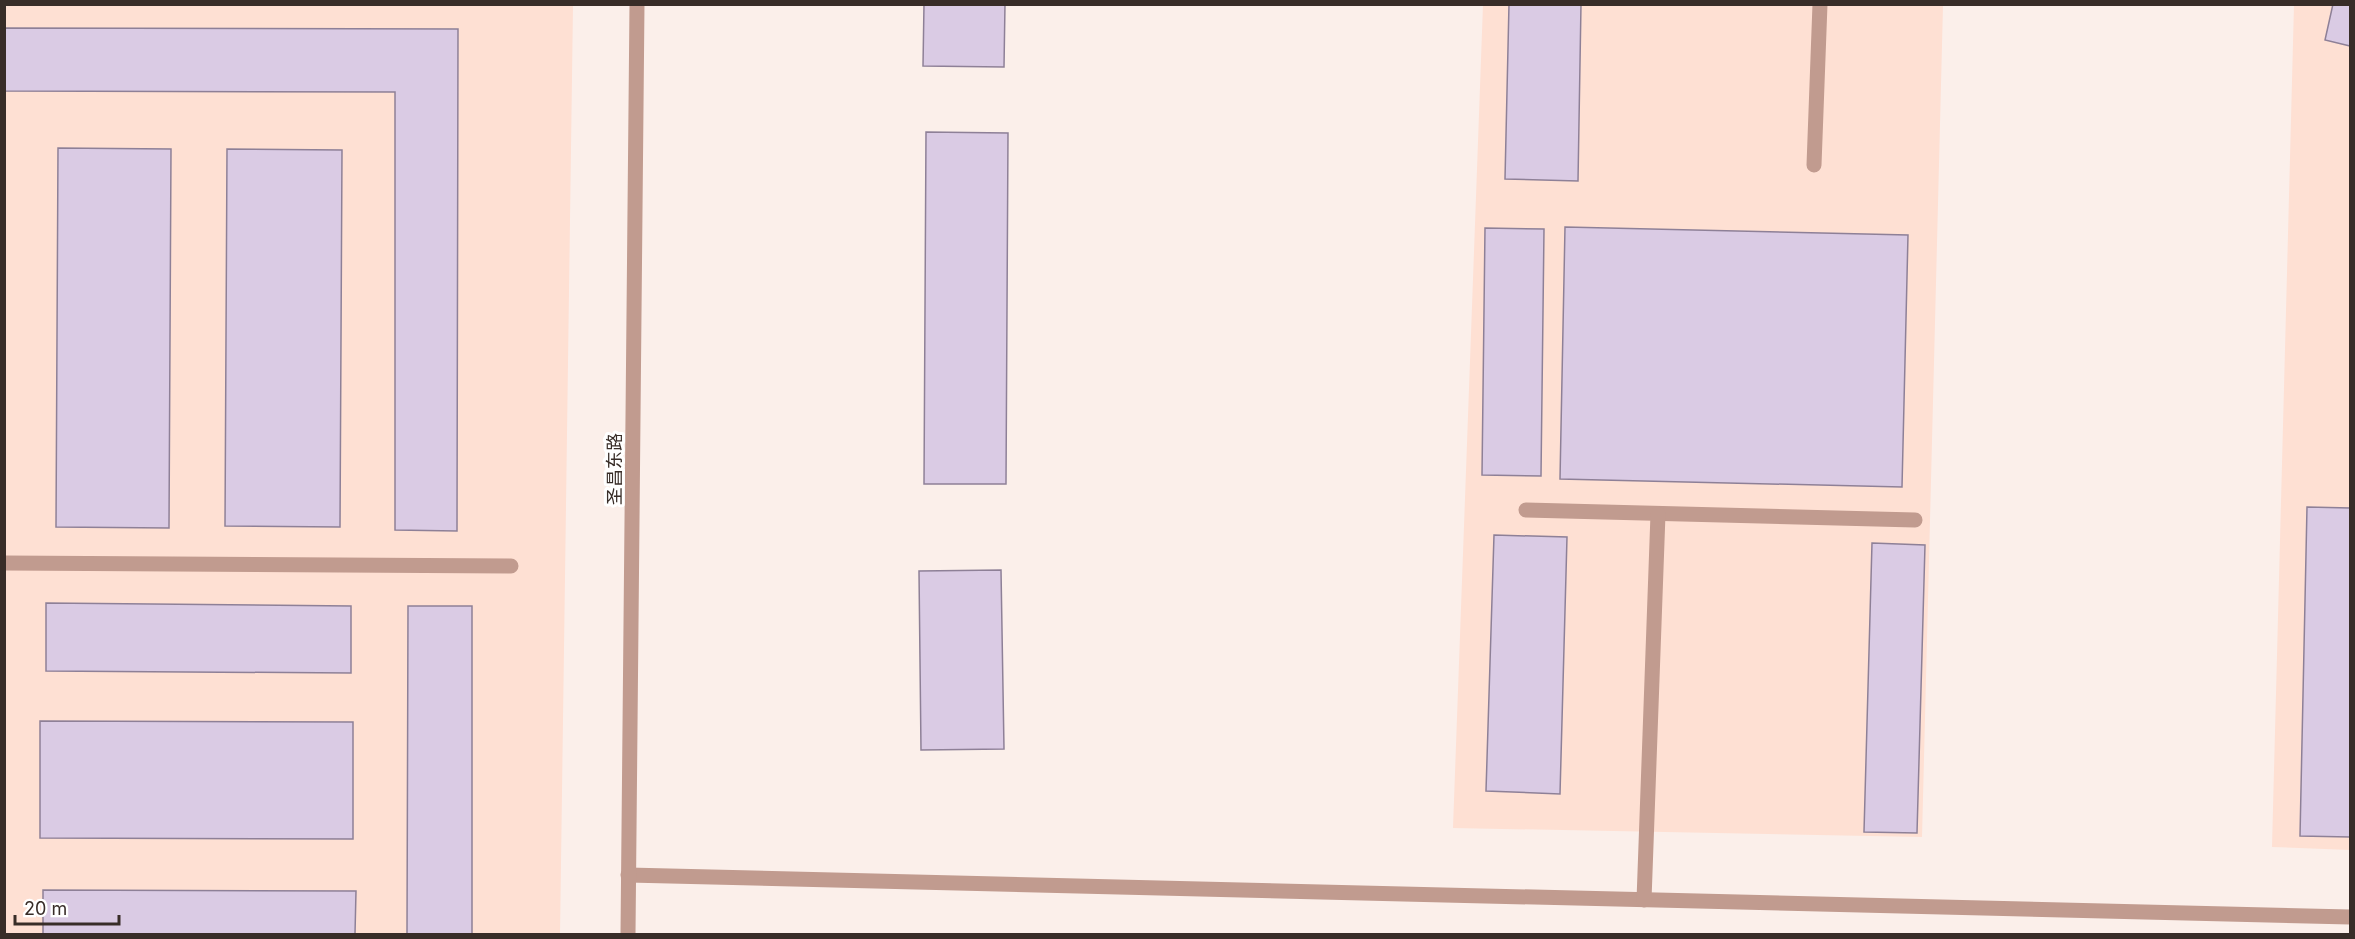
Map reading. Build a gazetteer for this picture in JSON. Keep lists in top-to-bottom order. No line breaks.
{"streets":{"street":["圣昌东路"]},"scale_bar":"20 m"}
